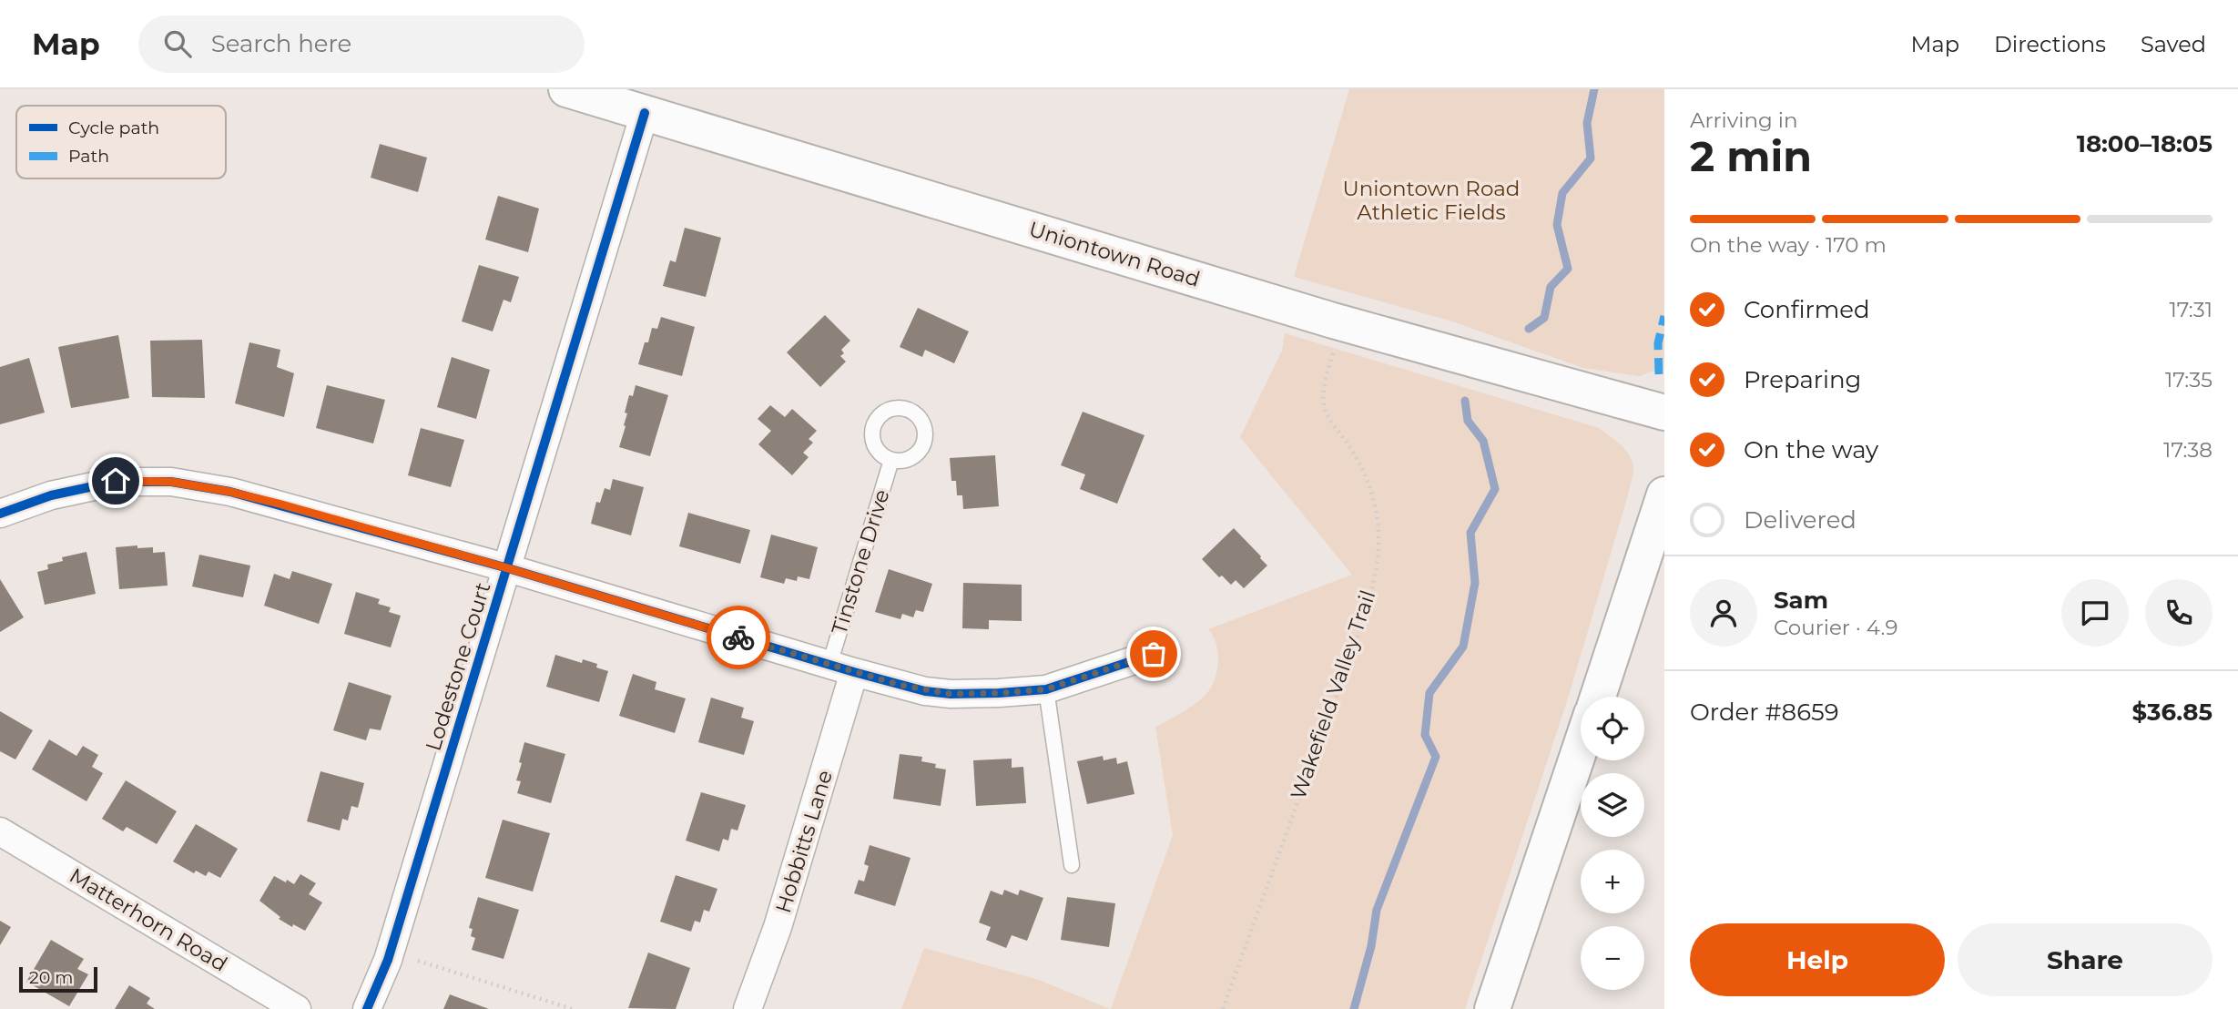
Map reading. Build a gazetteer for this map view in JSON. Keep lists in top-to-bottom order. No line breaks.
{"streets":{"main road":["Uniontown Road"],"street":["Lodestone Court","Hobbitts Lane","Matterhorn Road"],"lane":["Tinstone Drive"],"path":["Wakefield Valley Trail"]},"crossings":[["Uniontown Road","Lodestone Court"],["Tinstone Drive","Hobbitts Lane"]],"parks":["Uniontown Road Athletic Fields"],"legend":["Cycle path","Path"],"scale_bar":"20 m","page":{"header":"Map","search":"Search here","nav":["Map","Directions","Saved"],"heading":["2 min","Arriving in","18:00–18:05"],"panel":["Sam","Courier · 4.9","Order #8659","$36.85"],"bar":"On the way · 170 m","list":[["Confirmed","17:31"],["Preparing","17:35"],["On the way","17:38"],"Delivered"],"map_buttons":["+","−"],"buttons":["Help","Share"],"scale":"20 m"}}
